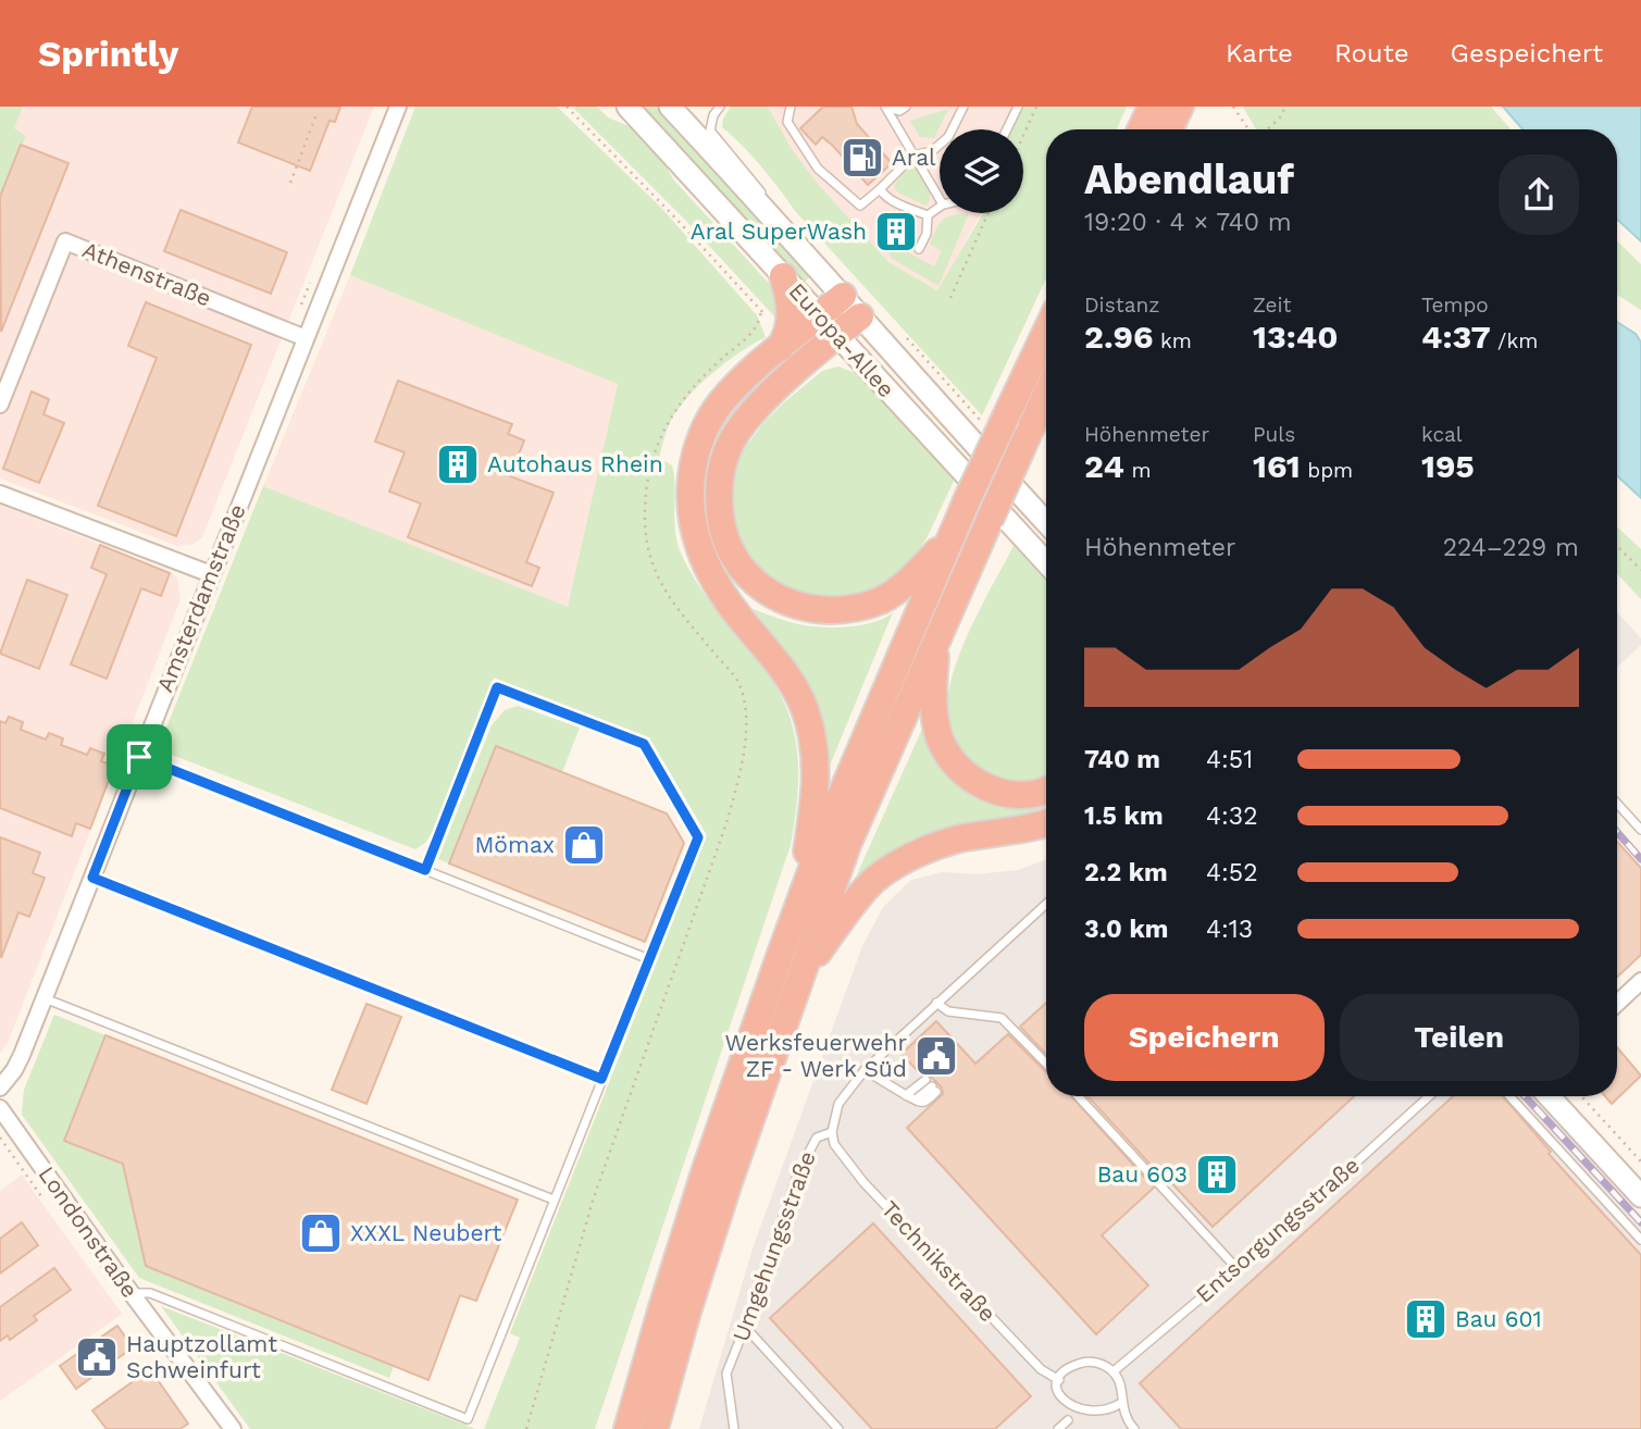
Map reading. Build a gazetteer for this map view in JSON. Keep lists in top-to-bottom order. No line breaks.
{"streets":{"street":["Athenstraße","Europa-Allee","Amsterdamstraße","Londonstraße"],"lane":["Entsorgungsstraße","Umgehungsstraße","Technikstraße"]},"crossings":[["Athenstraße","Amsterdamstraße"],["Umgehungsstraße","Technikstraße"]],"places":{"fuel station":["Aral"],"building":["Aral SuperWash","Autohaus Rhein","Bau 603","Bau 601"],"shop":["Mömax","XXXL Neubert"],"public building":["Werksfeuerwehr ZF - Werk Süd","Hauptzollamt Schweinfurt"]},"page":{"header":"Sprintly","nav":["Karte","Route","Gespeichert"],"heading":["Abendlauf","19:20 · 4 × 740 m"],"stats":[["Distanz","2.96 km"],["Zeit","13:40"],["Tempo","4:37 /km"],["Höhenmeter","24 m"],["Puls","161 bpm"],["kcal","195"]],"chart":["Höhenmeter","224–229 m"],"list":[{"name":"740 m","note":"4:51"},{"name":"1.5 km","note":"4:32"},{"name":"2.2 km","note":"4:52"},{"name":"3.0 km","note":"4:13"}],"buttons":["Speichern","Teilen"]}}
